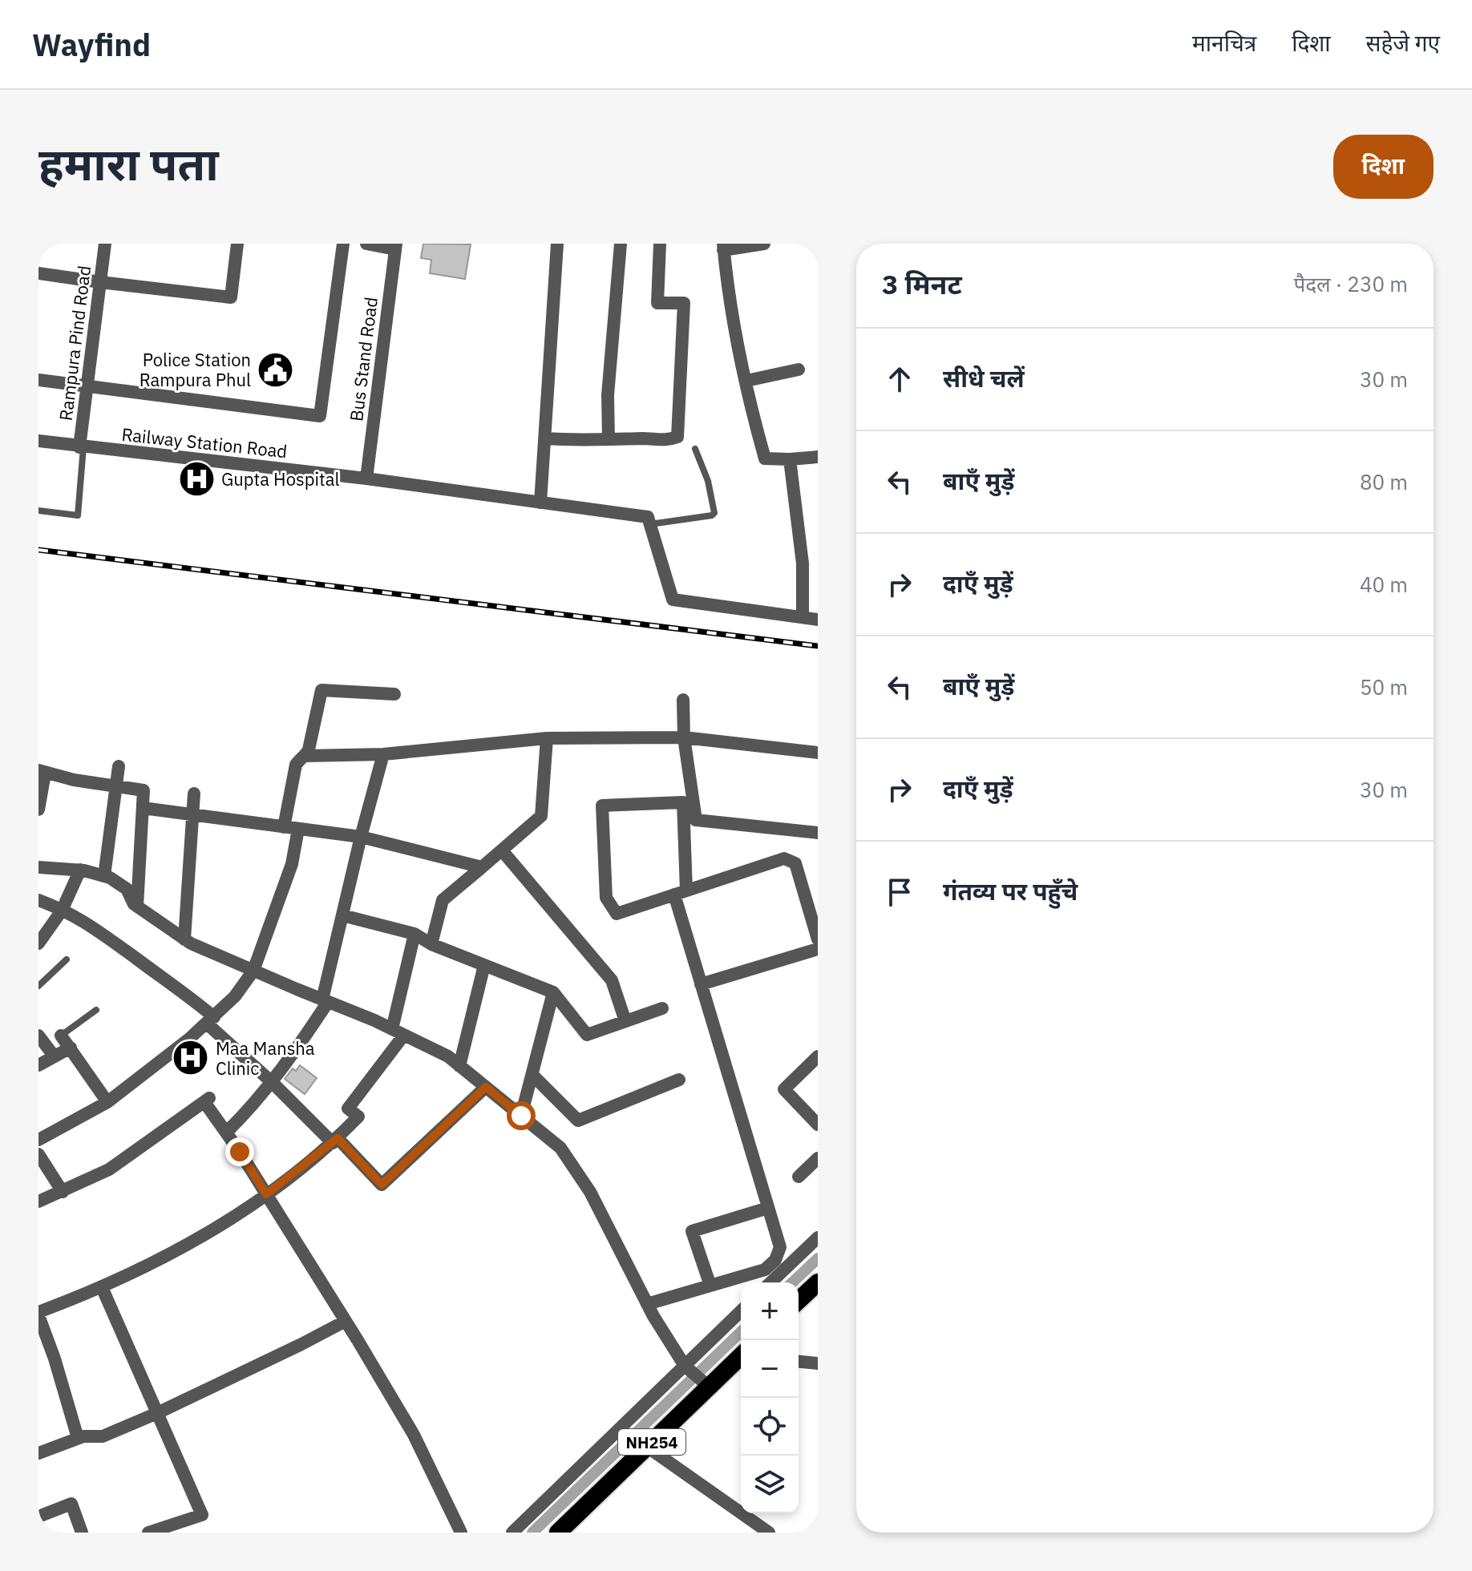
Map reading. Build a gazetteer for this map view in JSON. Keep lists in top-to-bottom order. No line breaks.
{"streets":{"highway":["NH254"],"street":["Rampura Pind Road","Bus Stand Road","Railway Station Road"]},"crossings":[["Rampura Pind Road","Railway Station Road"],["Bus Stand Road","Railway Station Road"]],"places":{"public building":["Police Station Rampura Phul"],"hospital":["Gupta Hospital","Maa Mansha Clinic"]},"page":{"header":"Wayfind","nav":["मानचित्र","दिशा","सहेजे गए"],"title":"हमारा पता","buttons":"दिशा","heading":["3 मिनट","पैदल · 230 m"],"list":[["सीधे चलें","30 m"],["बाएँ मुड़ें","80 m"],["दाएँ मुड़ें","40 m"],["बाएँ मुड़ें","50 m"],["दाएँ मुड़ें","30 m"],"गंतव्य पर पहुँचे"],"map_buttons":["+","−"]}}
